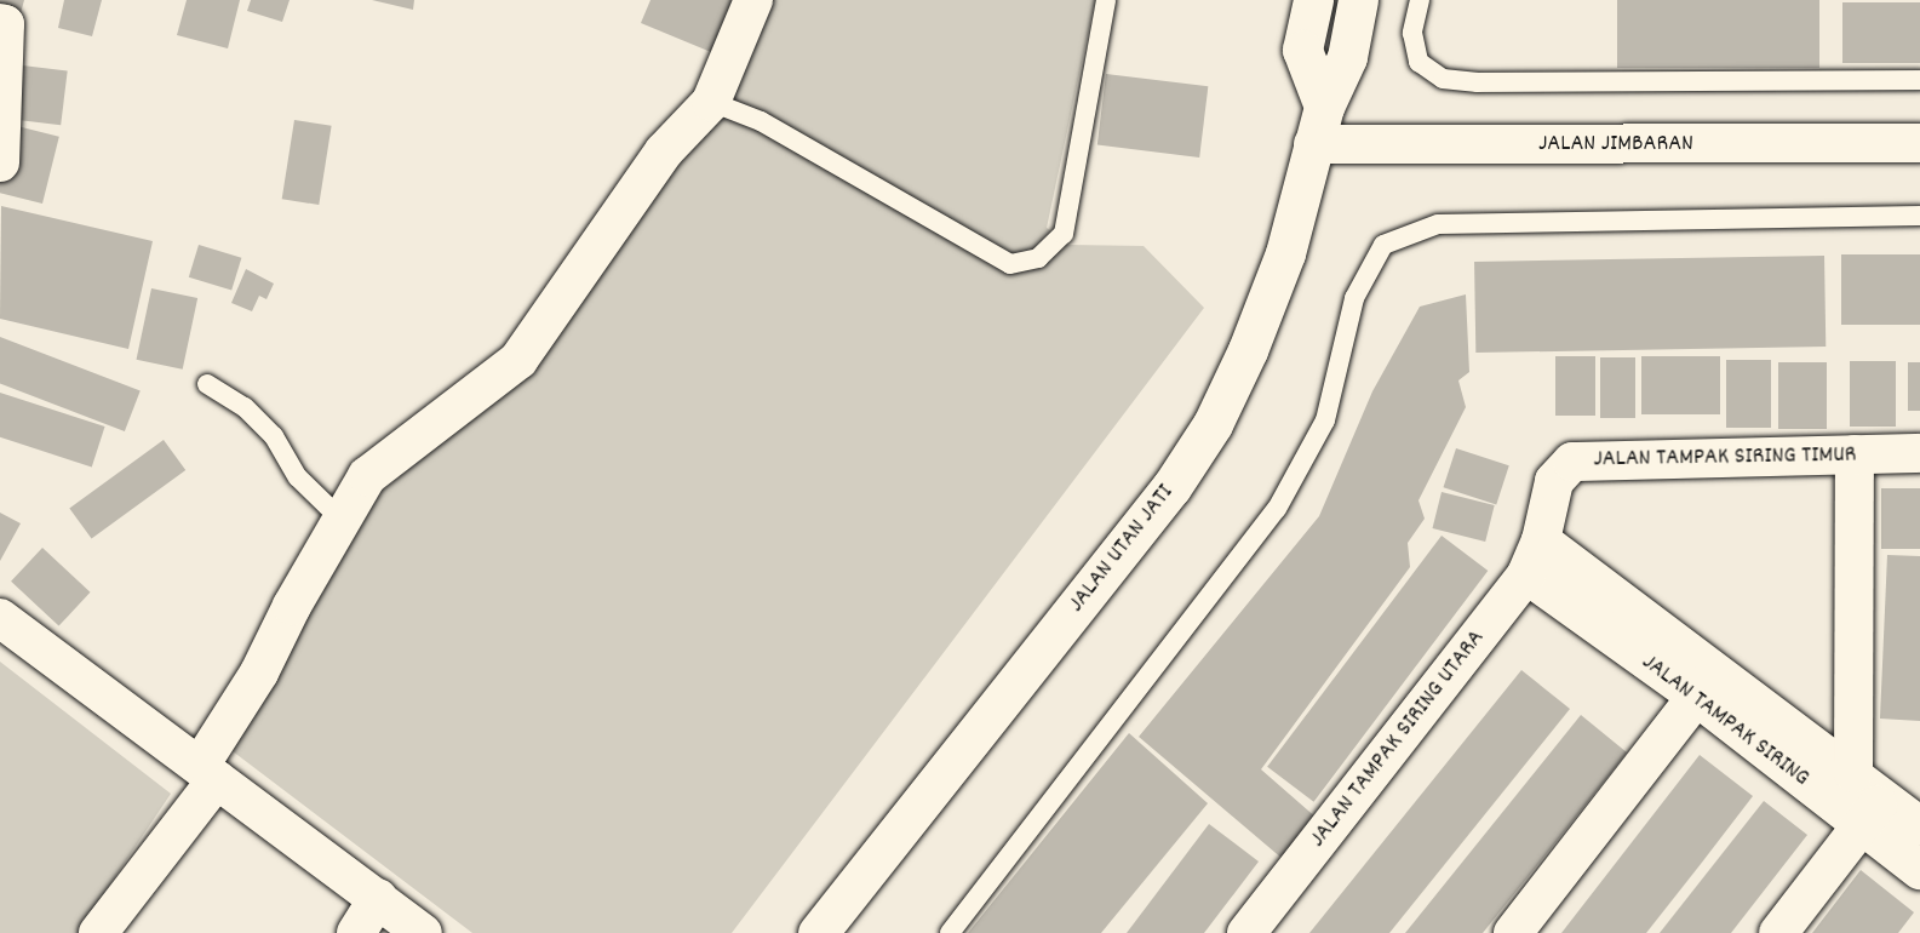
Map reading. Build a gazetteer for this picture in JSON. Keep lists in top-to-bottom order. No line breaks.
{"streets":{"main road":["JALAN UTAN JATI"],"street":["JALAN JIMBARAN","JALAN TAMPAK SIRING TIMUR","JALAN TAMPAK SIRING","JALAN TAMPAK SIRING UTARA"]},"crossings":[["JALAN JIMBARAN","JALAN UTAN JATI"],["JALAN TAMPAK SIRING TIMUR","JALAN TAMPAK SIRING"],["JALAN TAMPAK SIRING TIMUR","JALAN TAMPAK SIRING UTARA"],["JALAN TAMPAK SIRING","JALAN TAMPAK SIRING UTARA"]]}
